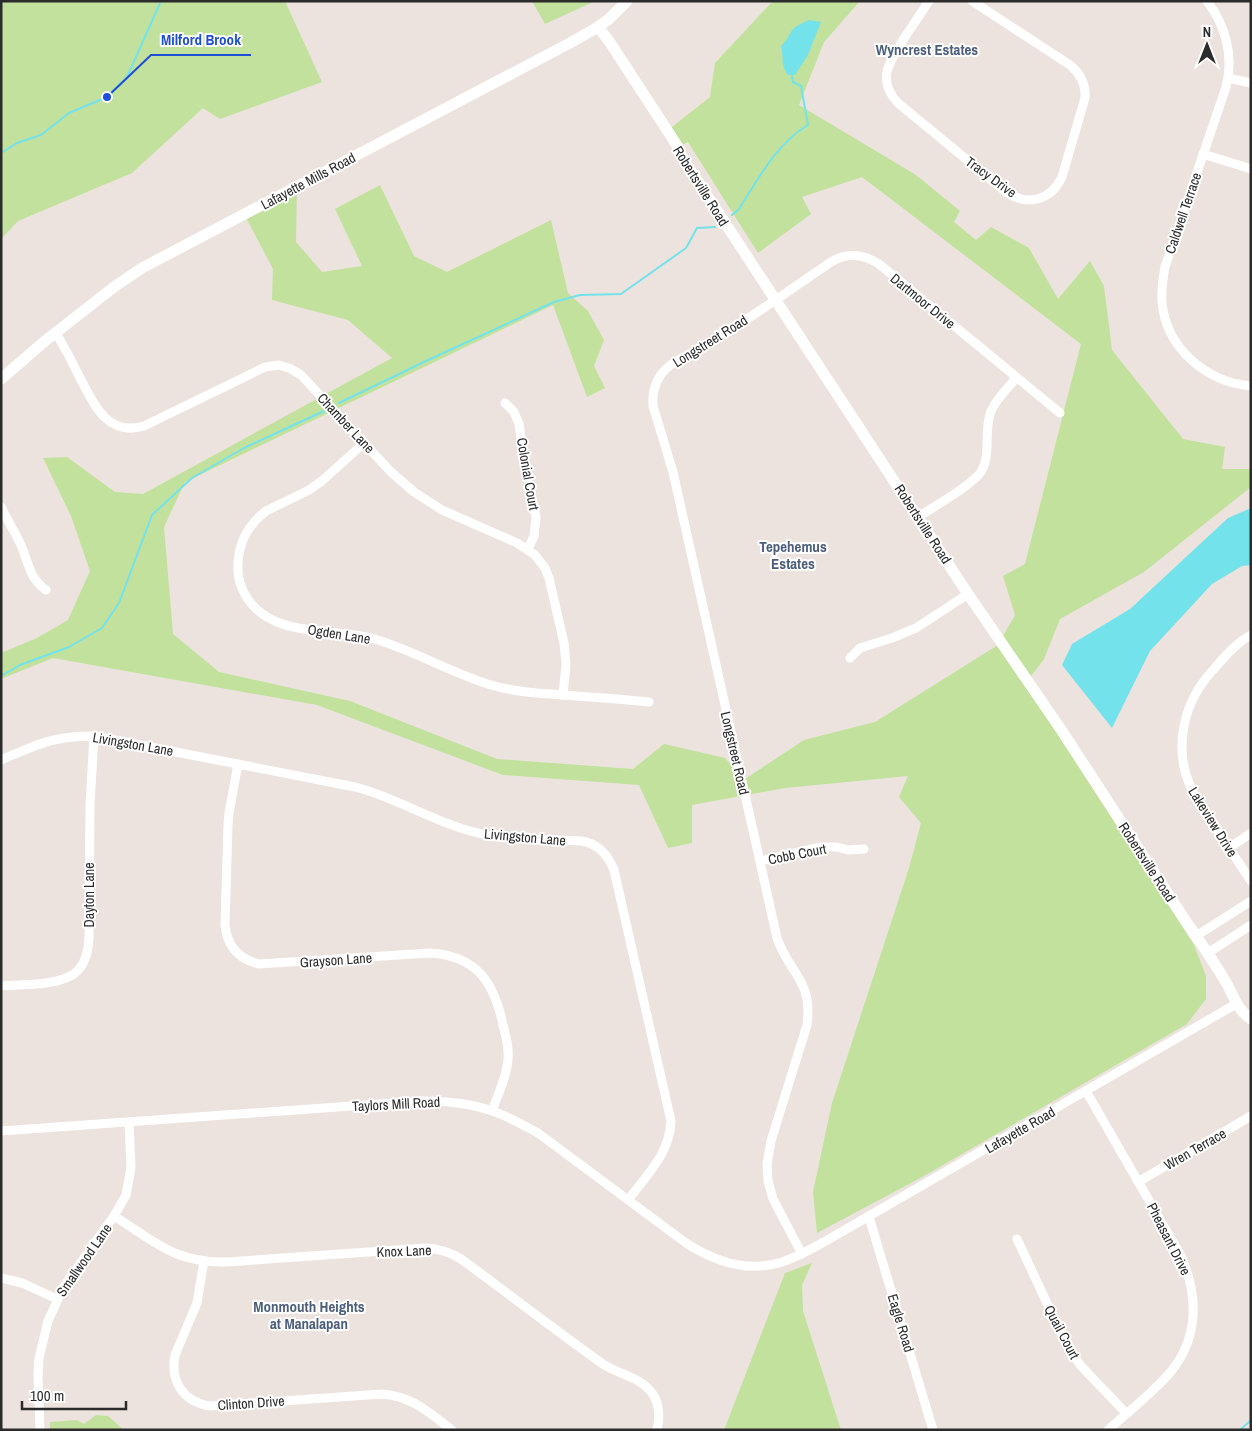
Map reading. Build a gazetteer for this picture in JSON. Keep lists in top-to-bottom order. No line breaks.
{"streets":{"street":["Tracy Drive","Lafayette Mills Road","Robertsville Road","Caldwell Terrace","Dartmoor Drive","Longstreet Road","Chamber Lane","Colonial Court","Ogden Lane","Livingston Lane","Lakeview Drive","Cobb Court","Dayton Lane","Grayson Lane","Taylors Mill Road","Lafayette Road","Wren Terrace","Pheasant Drive","Knox Lane","Smallwood Lane","Eagle Road","Quail Court","Clinton Drive"]},"crossings":[["Lafayette Mills Road","Robertsville Road"],["Lafayette Mills Road","Chamber Lane"],["Robertsville Road","Dartmoor Drive"],["Robertsville Road","Longstreet Road"],["Robertsville Road","Lafayette Road"],["Dartmoor Drive","Longstreet Road"],["Longstreet Road","Cobb Court"],["Longstreet Road","Taylors Mill Road"],["Longstreet Road","Lafayette Road"],["Chamber Lane","Colonial Court"],["Chamber Lane","Ogden Lane"],["Livingston Lane","Dayton Lane"],["Livingston Lane","Grayson Lane"],["Livingston Lane","Taylors Mill Road"],["Grayson Lane","Taylors Mill Road"],["Taylors Mill Road","Lafayette Road"],["Taylors Mill Road","Smallwood Lane"],["Lafayette Road","Pheasant Drive"],["Lafayette Road","Eagle Road"],["Wren Terrace","Pheasant Drive"],["Pheasant Drive","Quail Court"],["Knox Lane","Smallwood Lane"],["Knox Lane","Clinton Drive"]],"districts":["Wyncrest Estates","Tepehemus Estates","Monmouth Heights at Manalapan"],"places":["Milford Brook"],"scale_bar":"100 m","north":"top"}
